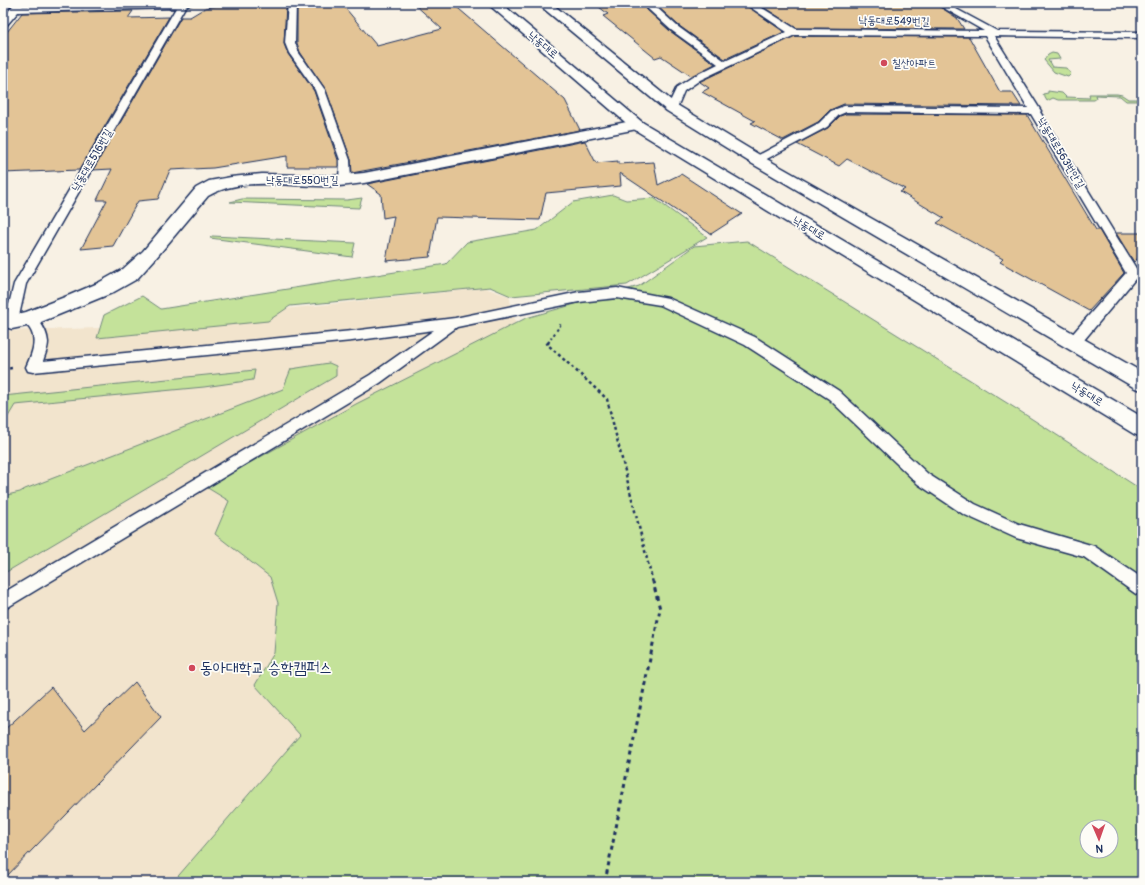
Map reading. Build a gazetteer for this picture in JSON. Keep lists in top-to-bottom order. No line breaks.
{"streets":{"street":["낙동대로","낙동대로550번길"],"lane":["낙동대로549번길","낙동대로563번안길","낙동대로516번길"]},"crossings":[["낙동대로549번길","낙동대로"],["낙동대로549번길","낙동대로563번안길"],["낙동대로549번길","낙동대로550번길"],["낙동대로","낙동대로550번길"],["낙동대로516번길","낙동대로550번길"]],"places":["칠산아파트","동아대학교 승학캠퍼스"],"north":"bottom"}
